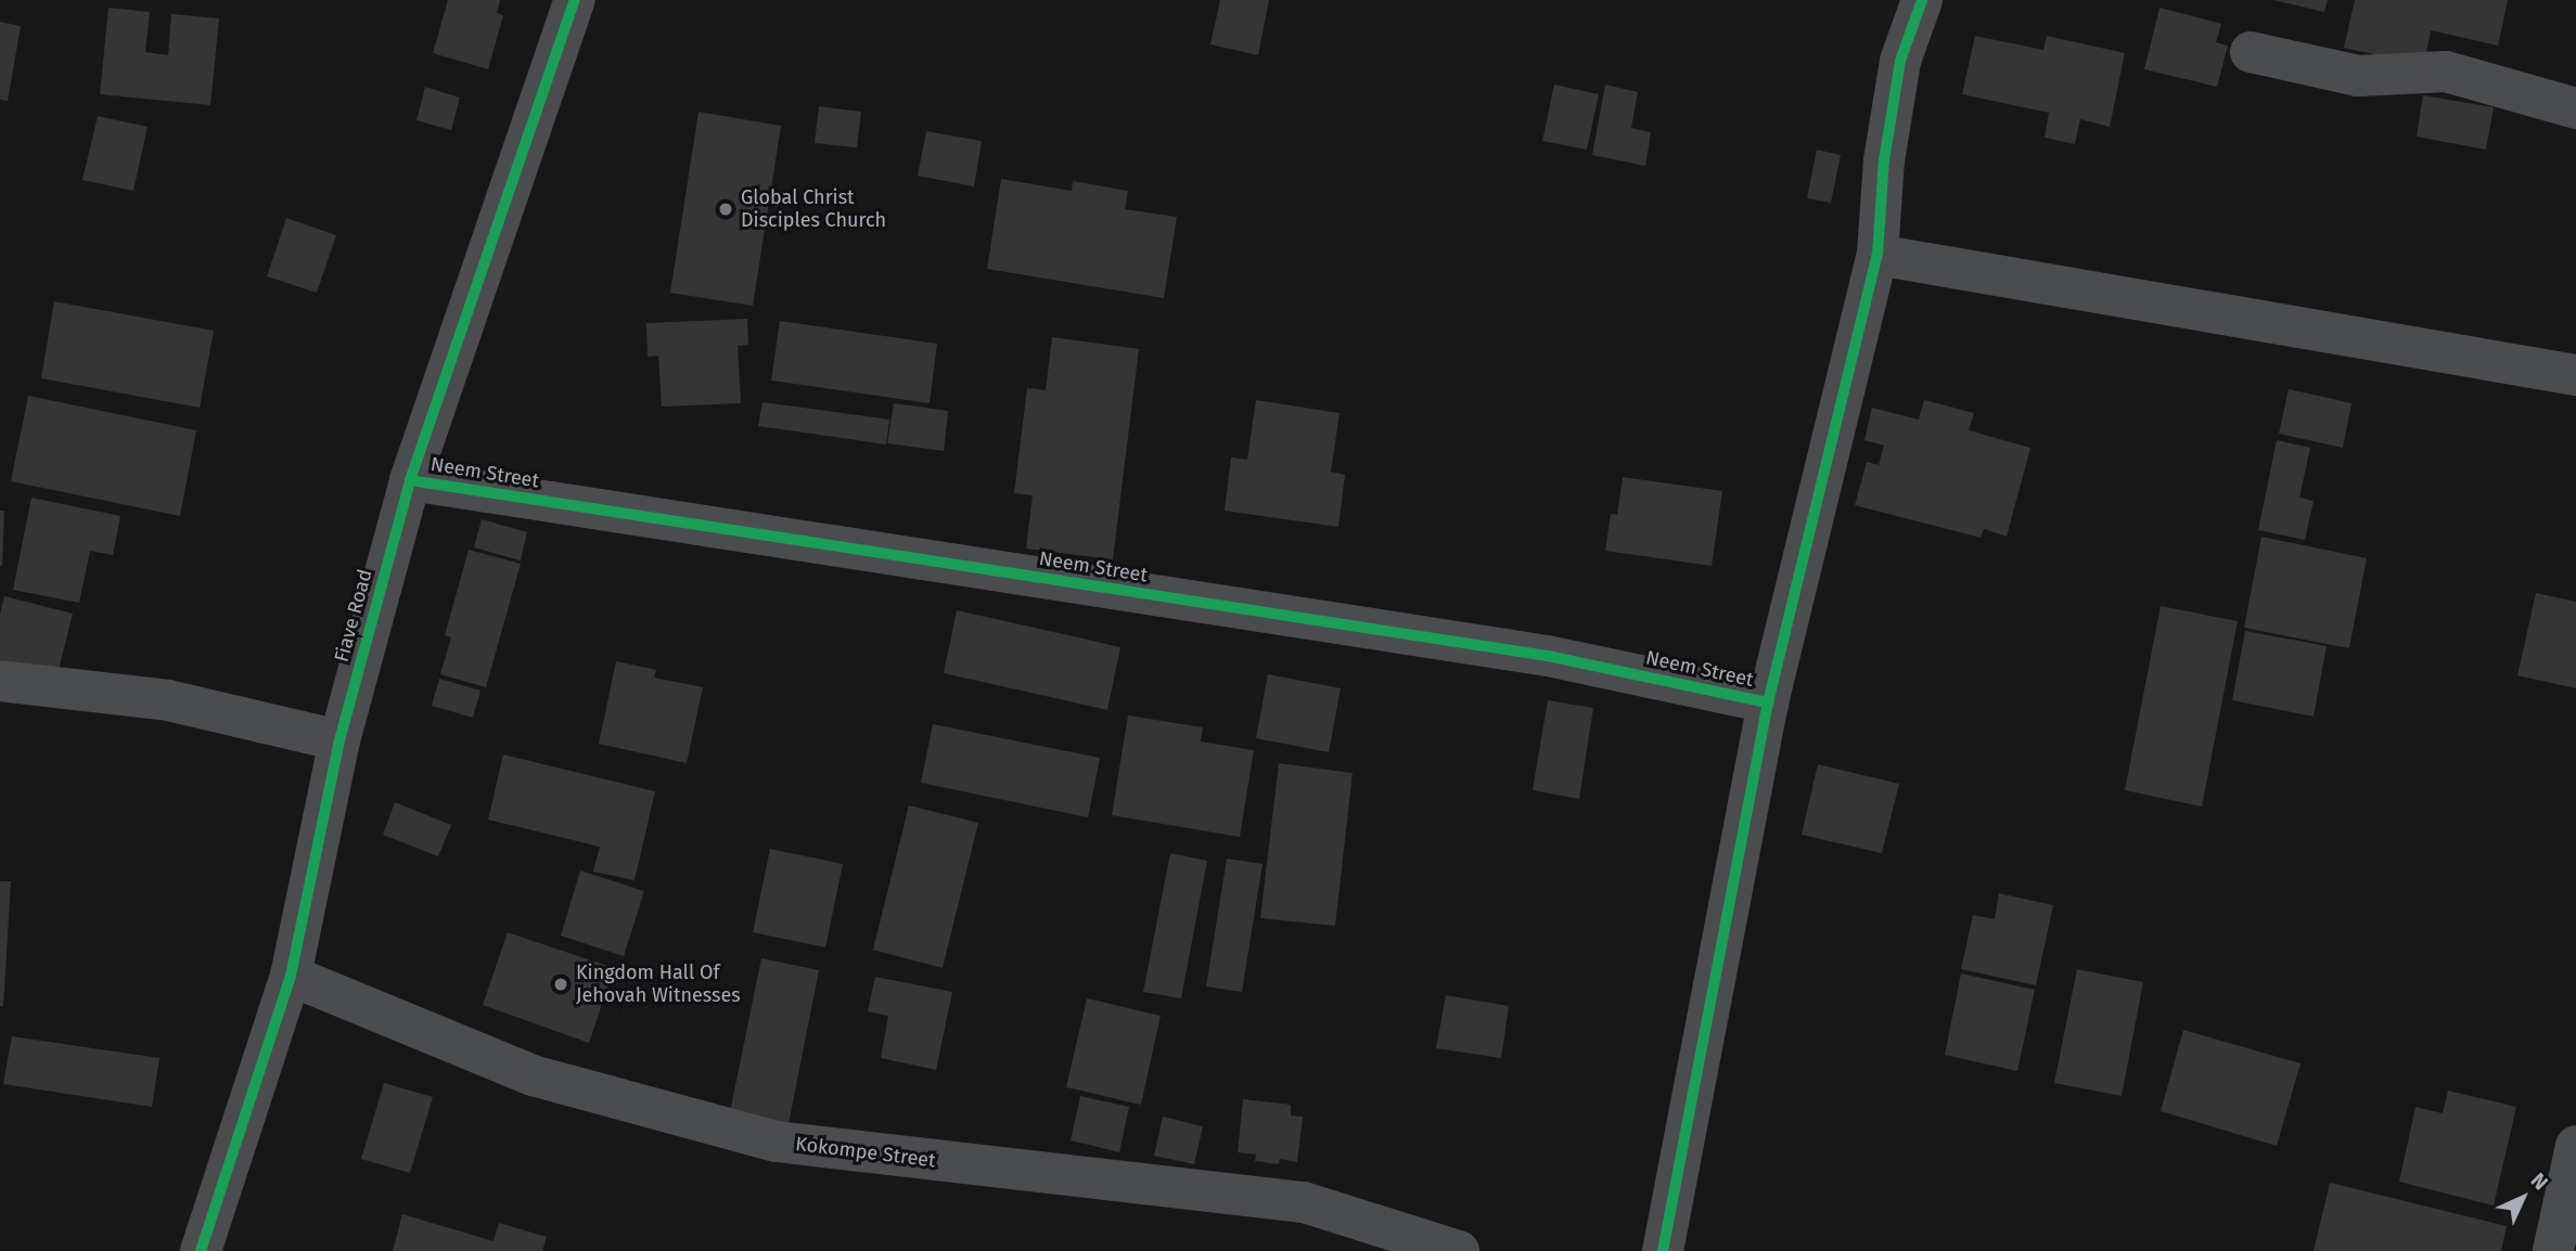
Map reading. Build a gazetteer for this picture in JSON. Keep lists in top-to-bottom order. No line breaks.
{"streets":{"street":["Neem Street","Fiave Road","Kokompe Street"]},"crossings":[["Neem Street","Fiave Road"],["Fiave Road","Kokompe Street"]],"places":["Global Christ Disciples Church","Kingdom Hall Of Jehovah Witnesses"],"north":"top right"}
